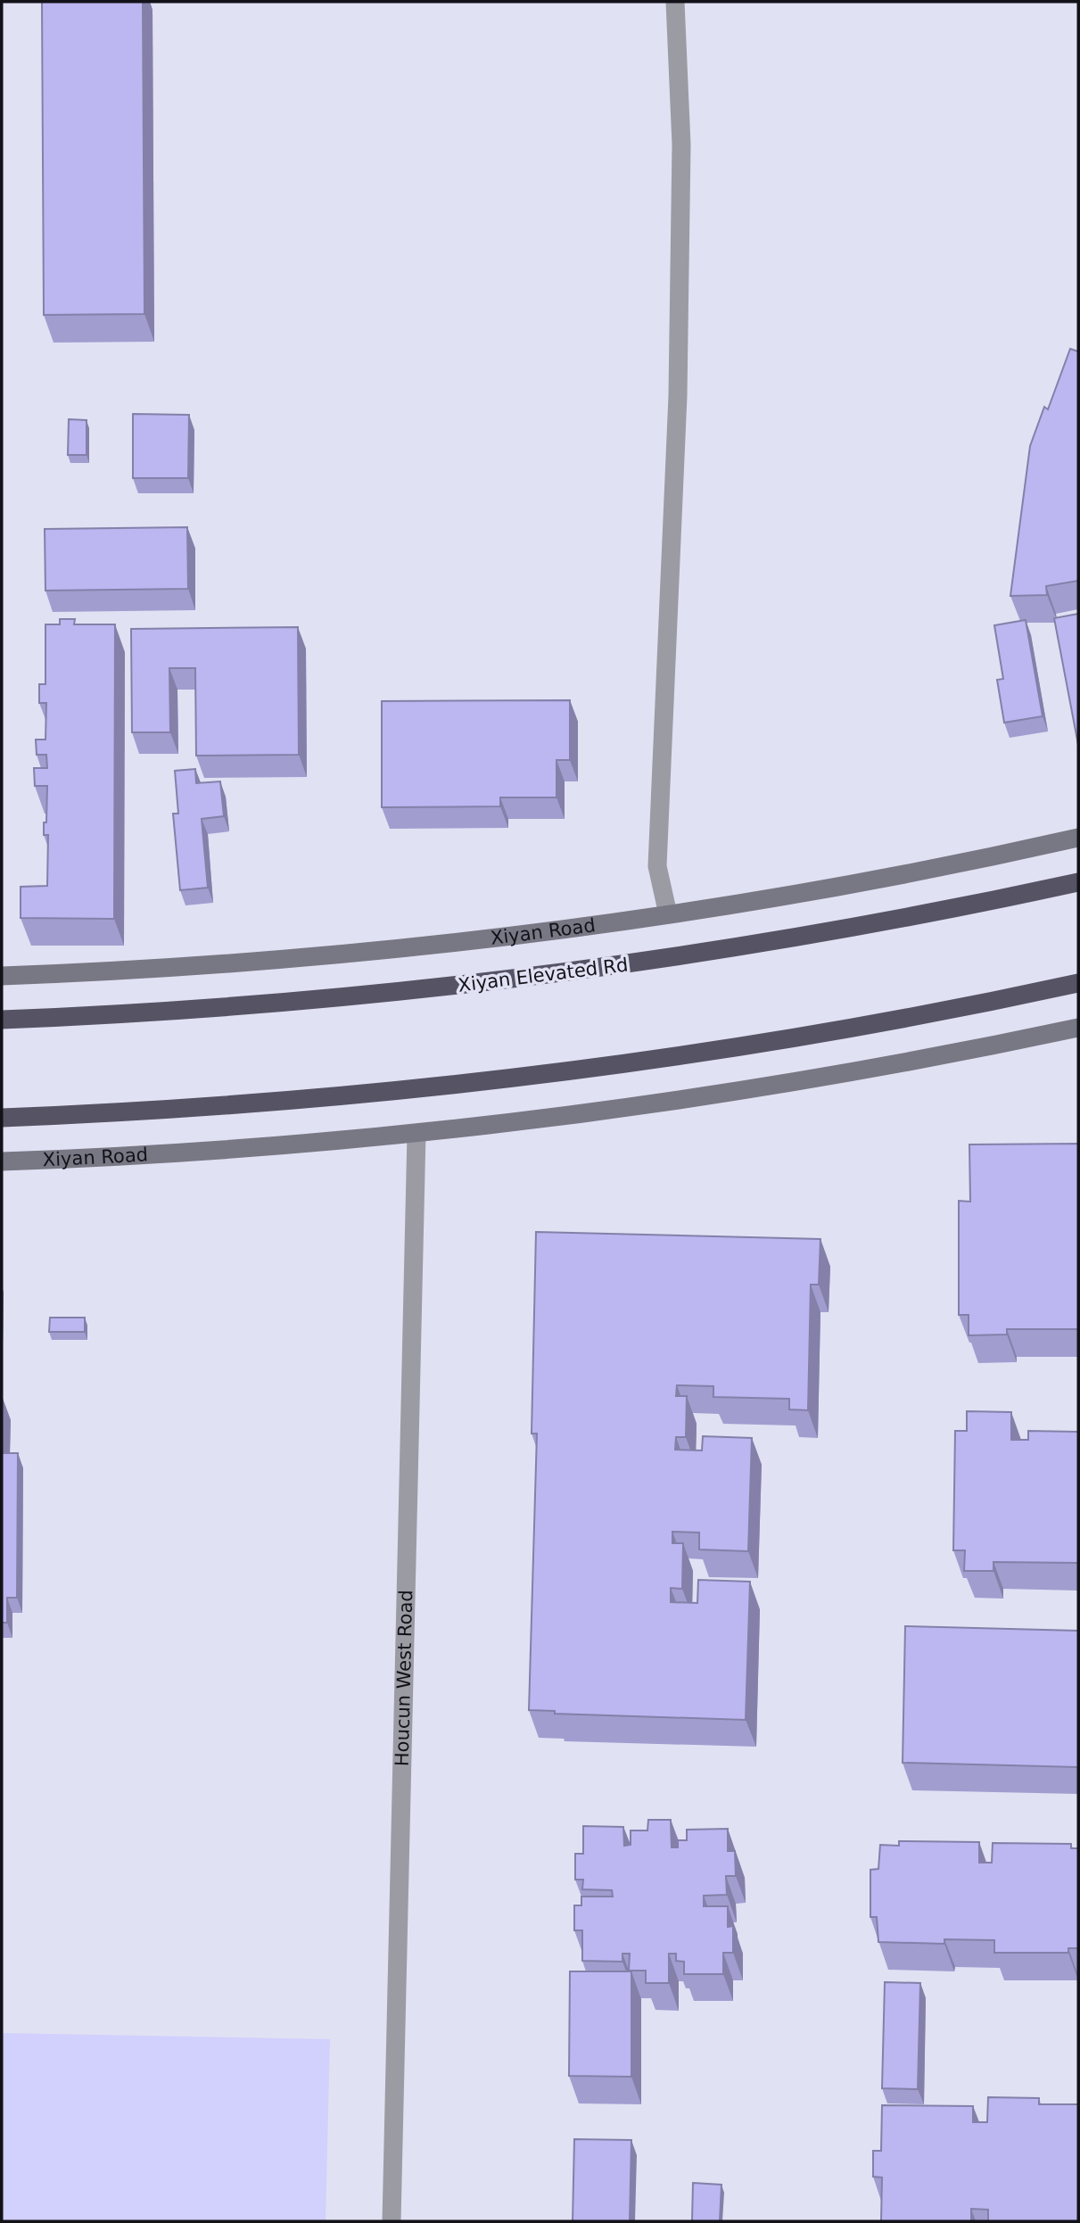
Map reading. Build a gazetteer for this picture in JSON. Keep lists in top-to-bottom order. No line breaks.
{"streets":{"highway":["Xiyan Elevated Rd"],"main road":["Xiyan Road"],"street":["Houcun West Road"]},"crossings":[["Xiyan Road","Houcun West Road"]]}
